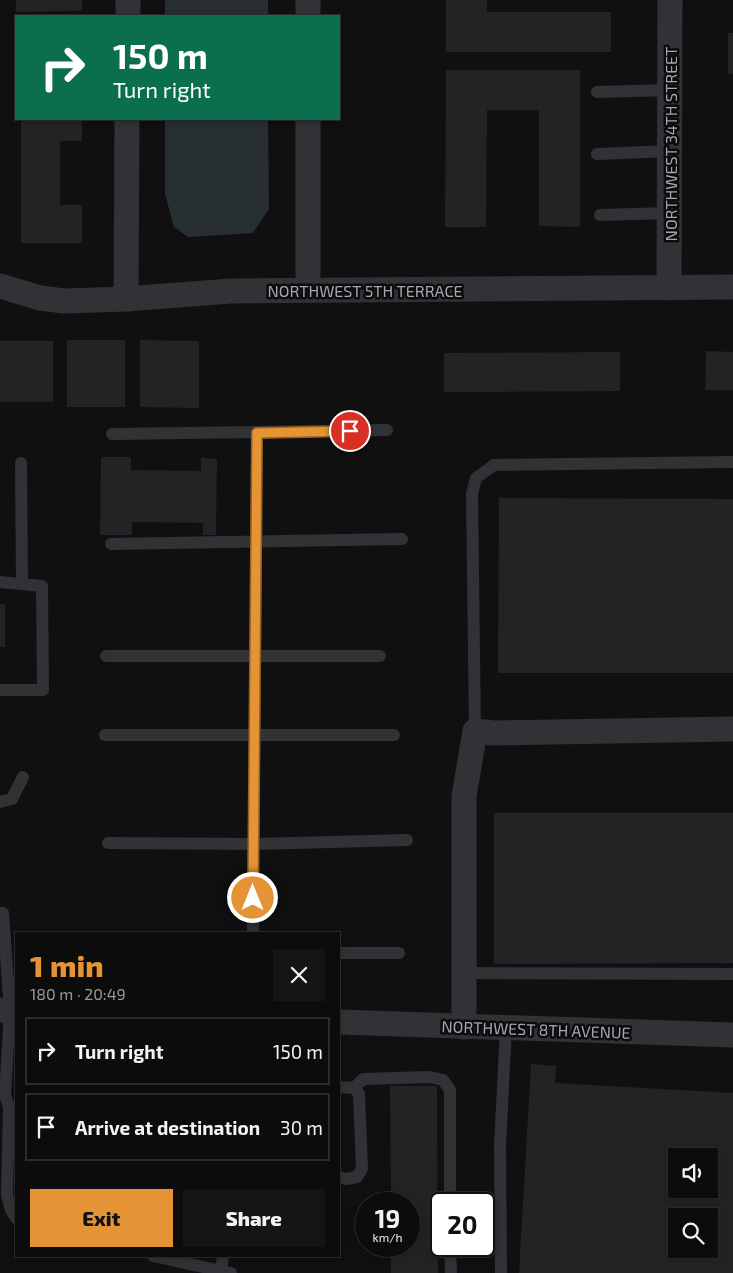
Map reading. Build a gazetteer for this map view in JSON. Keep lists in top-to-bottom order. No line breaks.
{"streets":{"street":["NORTHWEST 34TH STREET","NORTHWEST 5TH TERRACE","NORTHWEST 8TH AVENUE"]},"crossings":[["NORTHWEST 34TH STREET","NORTHWEST 5TH TERRACE"]],"page":{"turn":["150 m","Turn right"],"heading":["1 min","180 m · 20:49"],"list":[{"name":"Turn right","value":"150 m"},{"name":"Arrive at destination","value":"30 m"}],"buttons":["Exit","Share"],"speed":"19 km/h","limit":"20"}}
